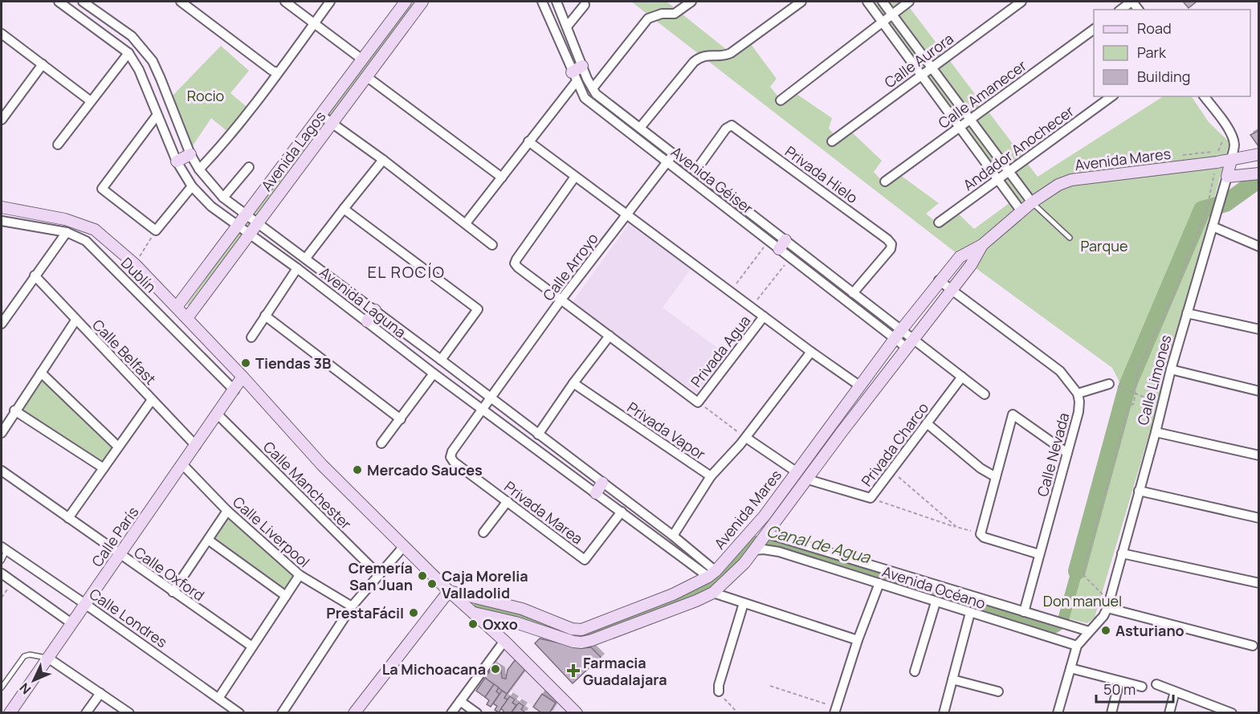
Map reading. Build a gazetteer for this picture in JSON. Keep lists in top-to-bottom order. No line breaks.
{"streets":{"street":["Calle Aurora","Calle Amanecer","Andador Anochecer","Avenida Lagos","Avenida Mares","Privada Hielo","Avenida Géiser","Calle Arroyo","Dublín","Avenida Laguna","Privada Agua","Calle Belfast","Calle Limones","Privada Vapor","Privada Charco","Calle Nevada","Calle Manchester","Privada Marea","Calle Liverpool","Calle París","Calle Oxford","Avenida Océano","Calle Londres"]},"crossings":[["Avenida Lagos","Avenida Laguna"],["Avenida Mares","Avenida Géiser"],["Avenida Mares","Avenida Laguna"],["Avenida Mares","Calle Limones"],["Avenida Mares","Privada Charco"],["Avenida Mares","Avenida Océano"],["Privada Hielo","Avenida Géiser"],["Avenida Géiser","Calle Arroyo"],["Avenida Géiser","Privada Charco"],["Calle Arroyo","Avenida Laguna"],["Calle Arroyo","Privada Agua"],["Calle Arroyo","Privada Marea"],["Dublín","Calle París"],["Avenida Laguna","Privada Vapor"],["Avenida Laguna","Privada Marea"],["Calle Belfast","Calle París"],["Calle Limones","Avenida Océano"],["Calle Nevada","Avenida Océano"],["Calle Manchester","Calle París"],["Calle Liverpool","Calle París"],["Calle París","Calle Oxford"],["Calle París","Calle Londres"]],"districts":["EL ROCÍO"],"water":["Canal de Agua"],"parks":["Rocio","Parque","Don manuel"],"places":{"other":["Tiendas 3B","Mercado Sauces","Cremería San Juan","Caja Morelia Valladolid","PrestaFácil","Oxxo","Asturiano","La Michoacana"],"health":["Farmacia Guadalajara"]},"legend":["Road","Park","Building"],"scale_bar":"50 m","north":"bottom left"}
